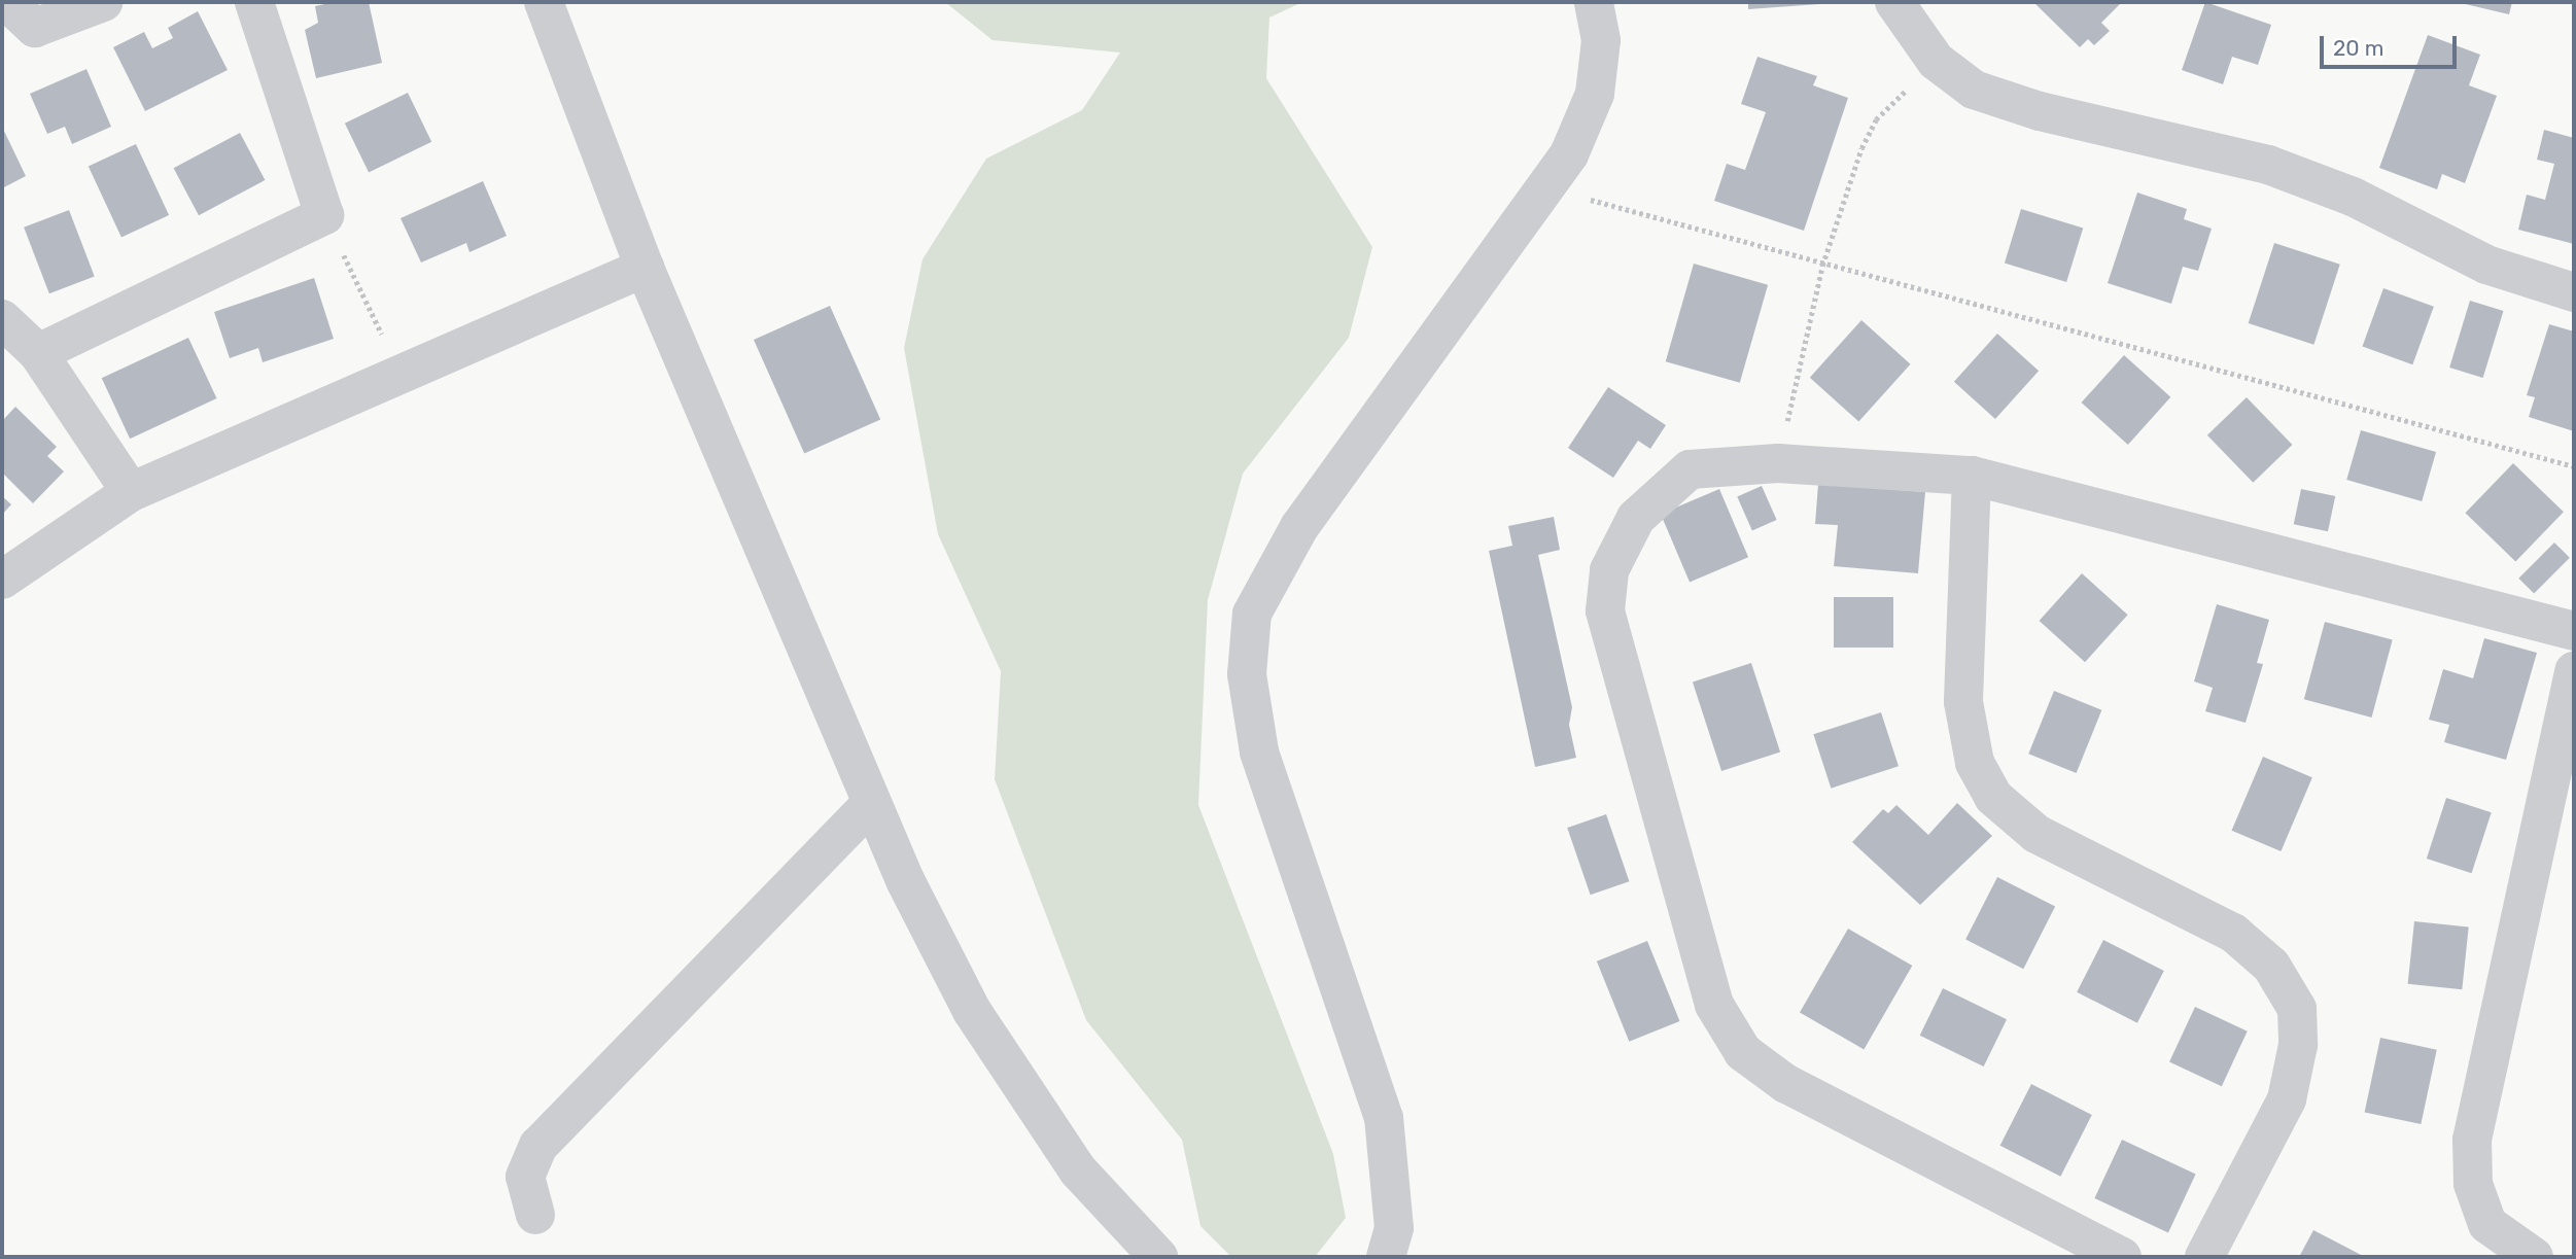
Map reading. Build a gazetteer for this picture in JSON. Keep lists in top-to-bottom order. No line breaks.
{"scale_bar":"20 m"}
